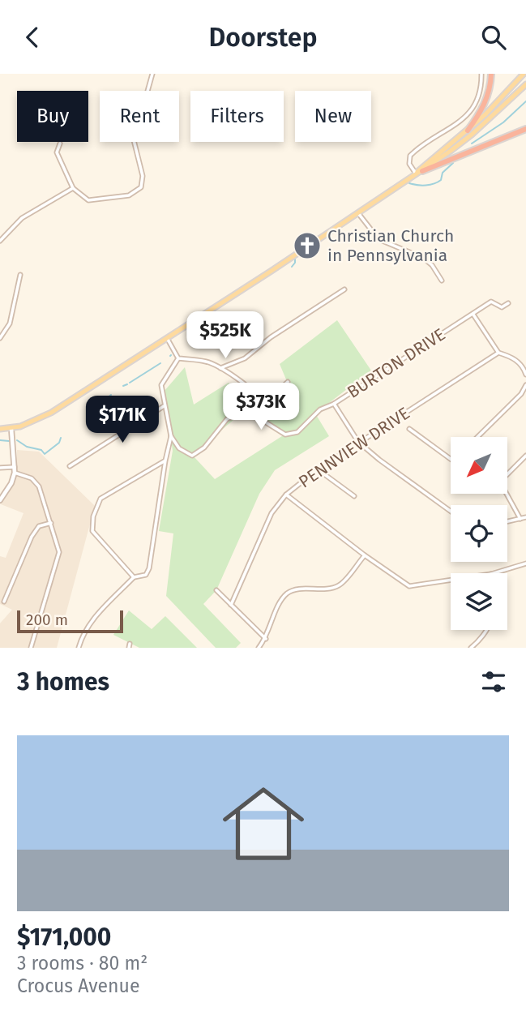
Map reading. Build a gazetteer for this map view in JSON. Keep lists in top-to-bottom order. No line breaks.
{"streets":{"street":["BURTON DRIVE","PENNVIEW DRIVE"]},"places":{"church":["Christian Church in Pennsylvania"]},"scale_bar":"200 m","north":"bottom left","page":{"header":"Doorstep","chip":["Buy","Rent","Filters","New"],"price":["$525K","$373K","$171K"],"scale":"200 m","heading":"3 homes","list":[{"name":"$171,000","note":"3 rooms · 80 m² · Crocus Avenue"}]}}
